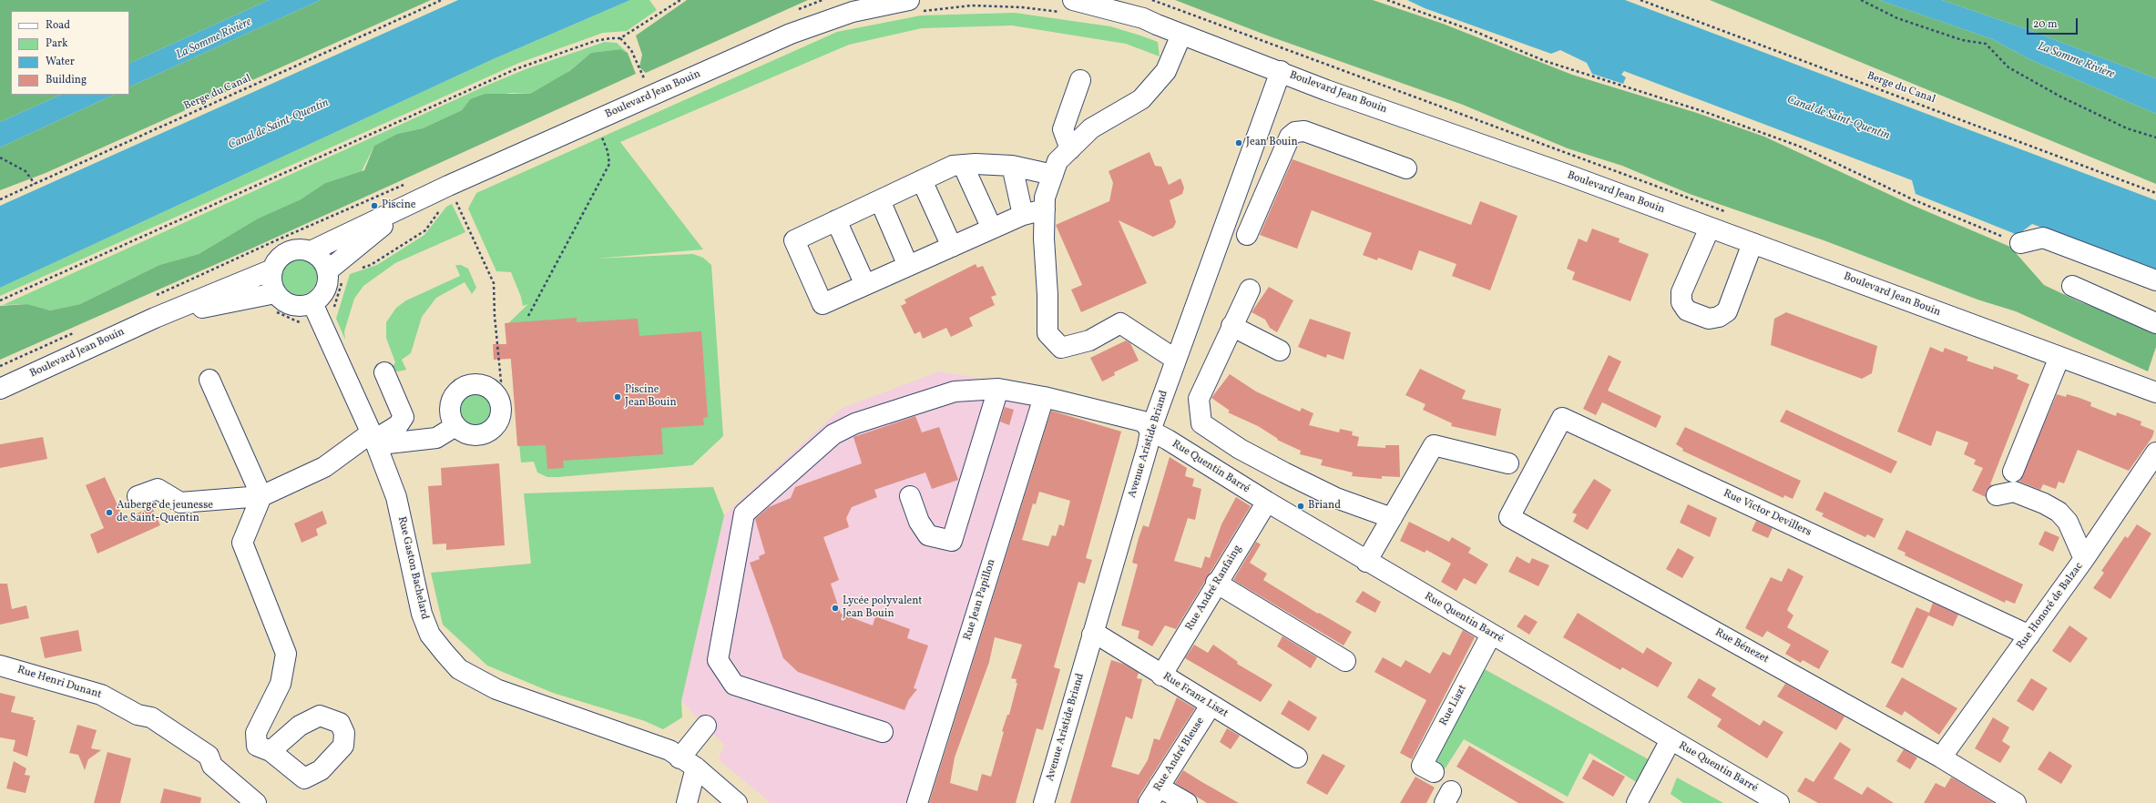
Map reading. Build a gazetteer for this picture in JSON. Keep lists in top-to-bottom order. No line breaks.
{"streets":{"street":["Boulevard Jean Bouin","Avenue Aristide Briand","Rue Quentin Barré","Rue Victor Devillers","Rue Gaston Bachelard","Rue André Ranfaing","Rue Jean Papillon","Rue Honoré de Balzac","Rue Bénezet","Rue Henri Dunant","Rue Franz Liszt","Rue Liszt","Rue André Bleuse"],"path":["Berge du Canal"]},"crossings":[["Boulevard Jean Bouin","Avenue Aristide Briand"],["Boulevard Jean Bouin","Rue Gaston Bachelard"],["Avenue Aristide Briand","Rue Quentin Barré"],["Avenue Aristide Briand","Rue Franz Liszt"],["Rue Quentin Barré","Rue André Ranfaing"],["Rue Quentin Barré","Rue Jean Papillon"],["Rue Quentin Barré","Rue Liszt"],["Rue Victor Devillers","Rue Honoré de Balzac"],["Rue Victor Devillers","Rue Bénezet"],["Rue André Ranfaing","Rue Franz Liszt"],["Rue Honoré de Balzac","Rue Bénezet"],["Rue Franz Liszt","Rue André Bleuse"]],"water":["La Somme Rivière","Canal de Saint-Quentin"],"places":["Jean Bouin","Piscine","Piscine Jean Bouin","Briand","Auberge de jeunesse de Saint-Quentin","Lycée polyvalent Jean Bouin"],"legend":["Road","Park","Water","Building"],"scale_bar":"20 m"}
